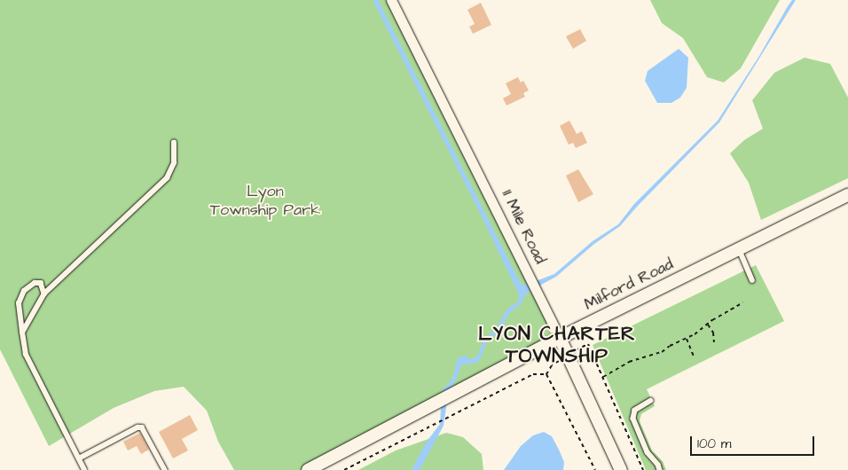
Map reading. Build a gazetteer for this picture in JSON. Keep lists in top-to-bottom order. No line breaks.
{"streets":{"street":["11 Mile Road","Milford Road"]},"crossings":[["11 Mile Road","Milford Road"]],"districts":["LYON CHARTER TOWNSHIP"],"parks":["Lyon Township Park"],"scale_bar":"100 m"}
